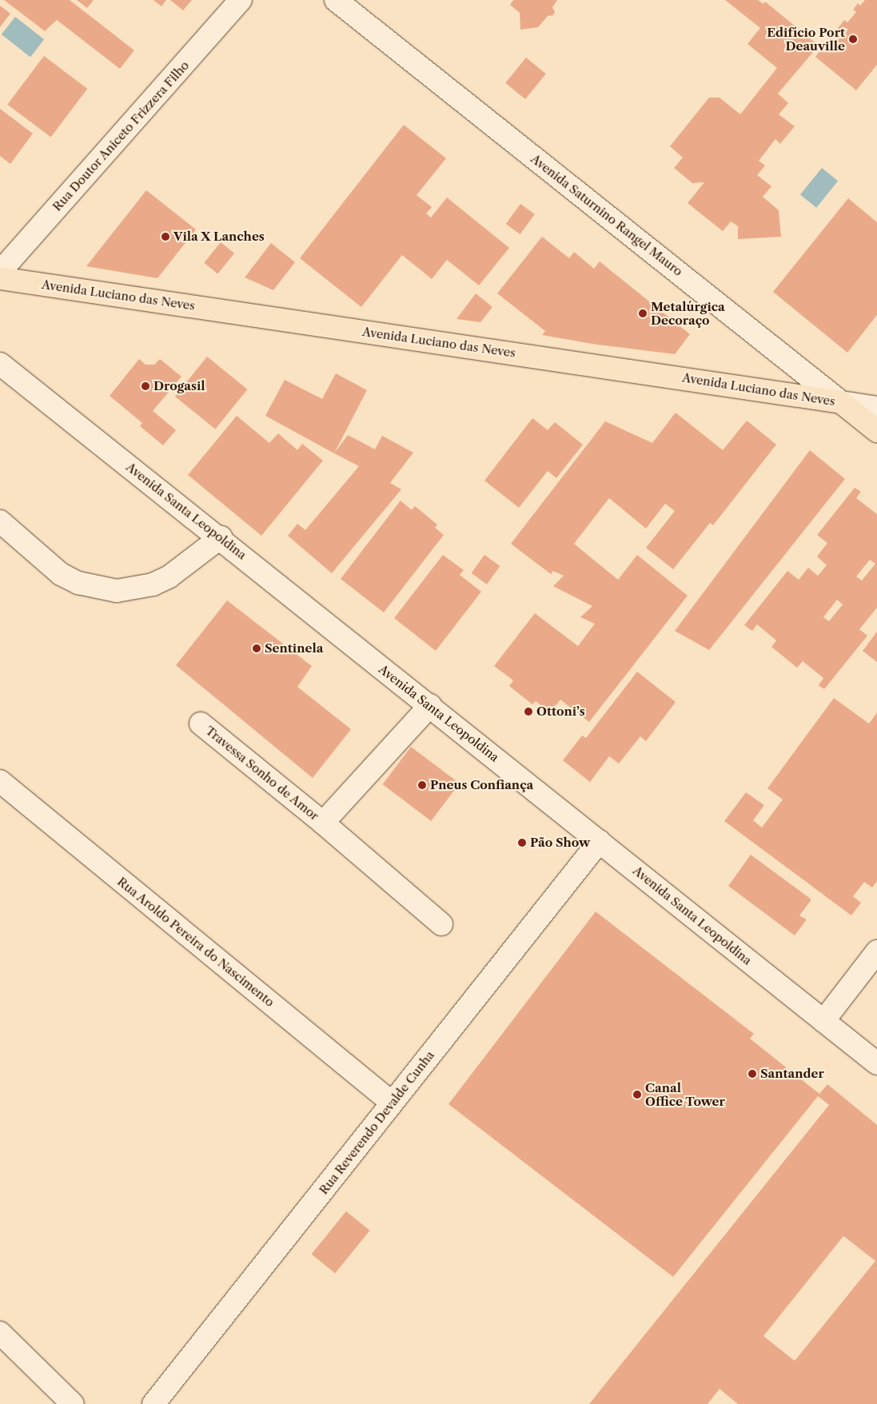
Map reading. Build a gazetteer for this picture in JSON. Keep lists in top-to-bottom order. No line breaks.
{"streets":{"main road":["Avenida Saturnino Rangel Mauro","Avenida Luciano das Neves"],"street":["Rua Doutor Aniceto Frizzera Filho","Avenida Santa Leopoldina","Travessa Sonho de Amor","Rua Aroldo Pereira do Nascimento","Rua Reverendo Devalde Cunha"]},"crossings":[["Avenida Saturnino Rangel Mauro","Avenida Luciano das Neves"],["Avenida Santa Leopoldina","Travessa Sonho de Amor"],["Avenida Santa Leopoldina","Rua Reverendo Devalde Cunha"],["Rua Aroldo Pereira do Nascimento","Rua Reverendo Devalde Cunha"]],"places":["Edifício Port Deauville","Vila X Lanches","Metalúrgica Decoraço","Drogasil","Sentinela","Ottoni’s","Pneus Confiança","Pão Show","Santander","Canal Office Tower"]}
